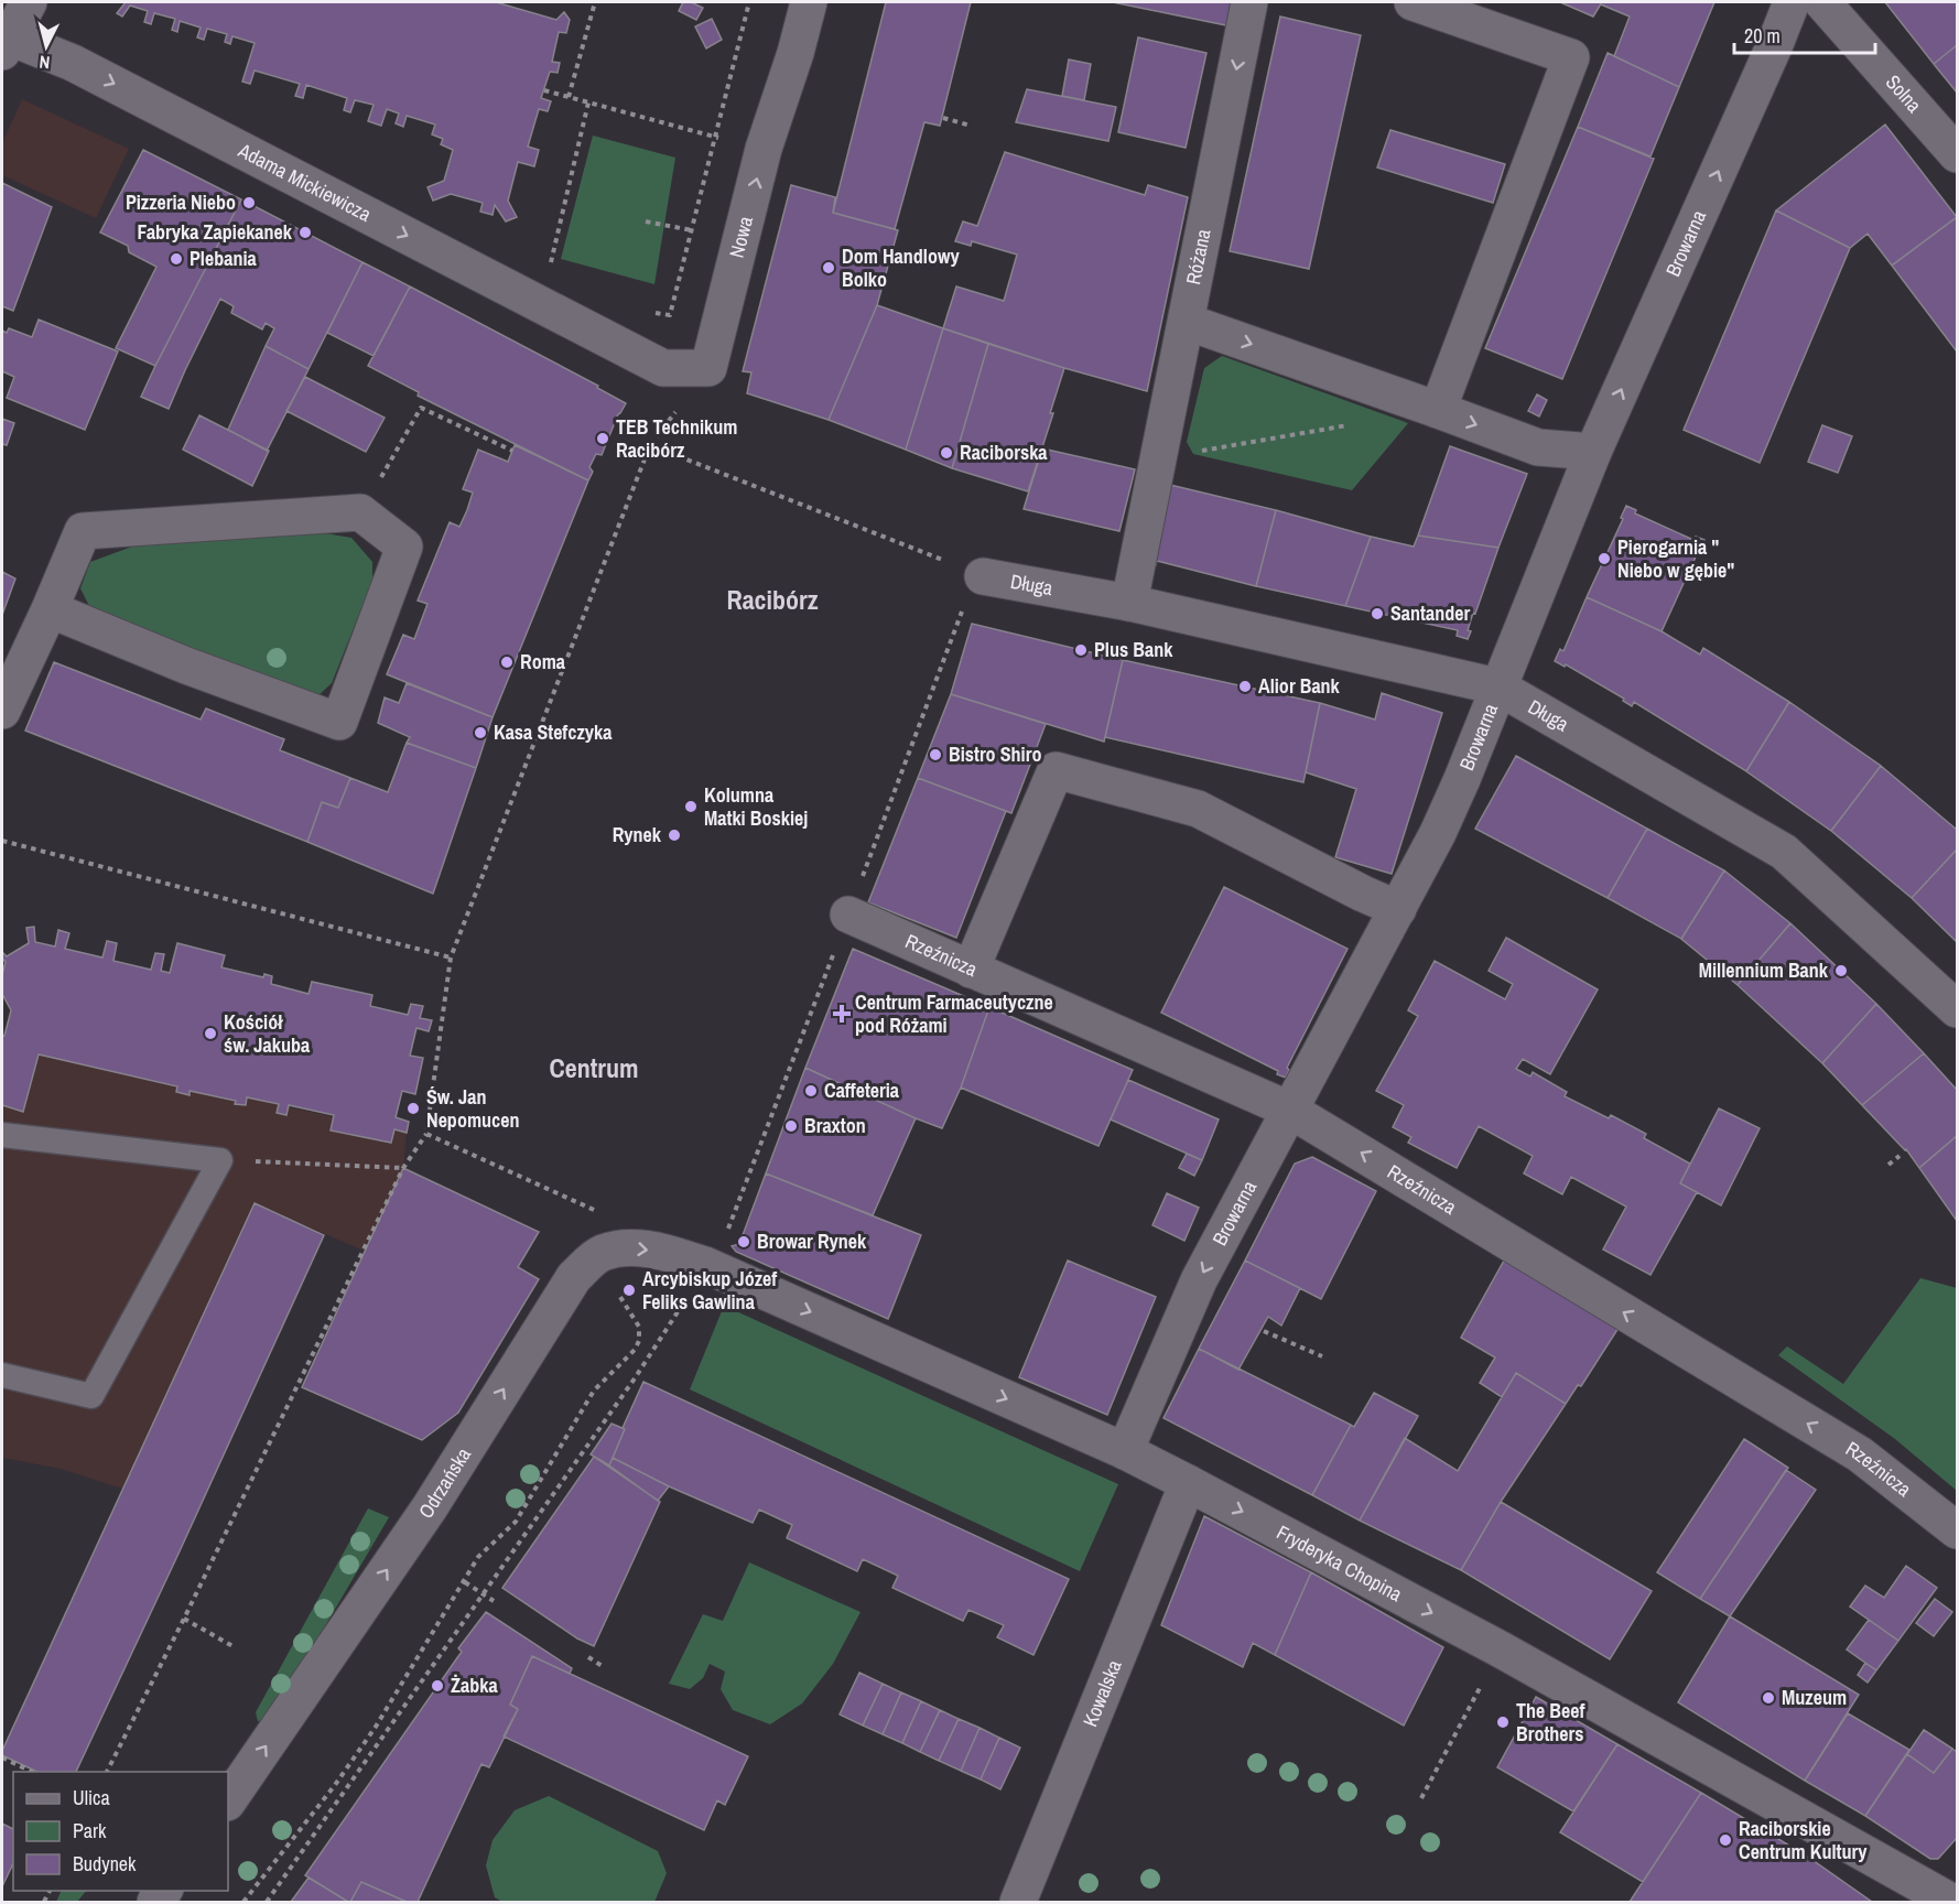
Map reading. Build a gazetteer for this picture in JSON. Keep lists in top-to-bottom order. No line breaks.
{"streets":{"street":["Solna","Adama Mickiewicza","Nowa","Browarna","Różana","Długa","Rzeźnicza","Odrzańska","Fryderyka Chopina","Kowalska"]},"crossings":[["Browarna","Długa"],["Browarna","Rzeźnicza"],["Browarna","Fryderyka Chopina"],["Różana","Długa"],["Fryderyka Chopina","Kowalska"]],"one_way":["Adama Mickiewicza","Nowa","Różana","Rzeźnicza","Odrzańska","Fryderyka Chopina"],"districts":["Racibórz","Centrum"],"places":{"other":["Pizzeria Niebo","Fabryka Zapiekanek","Plebania","Dom Handlowy Bolko","TEB Technikum Racibórz","Raciborska","Pierogarnia \" Niebo w gębie\"","Santander","Plus Bank","Roma","Alior Bank","Kasa Stefczyka","Bistro Shiro","Kolumna Matki Boskiej","Rynek","Millennium Bank","Kościół św. Jakuba","Caffeteria","Św. Jan Nepomucen","Braxton","Browar Rynek","Arcybiskup Józef Feliks Gawlina","Żabka","Muzeum","The Beef Brothers","Raciborskie Centrum Kultury"],"health":["Centrum Farmaceutyczne pod Różami"]},"legend":["Ulica","Park","Budynek"],"scale_bar":"20 m","north":"bottom"}
